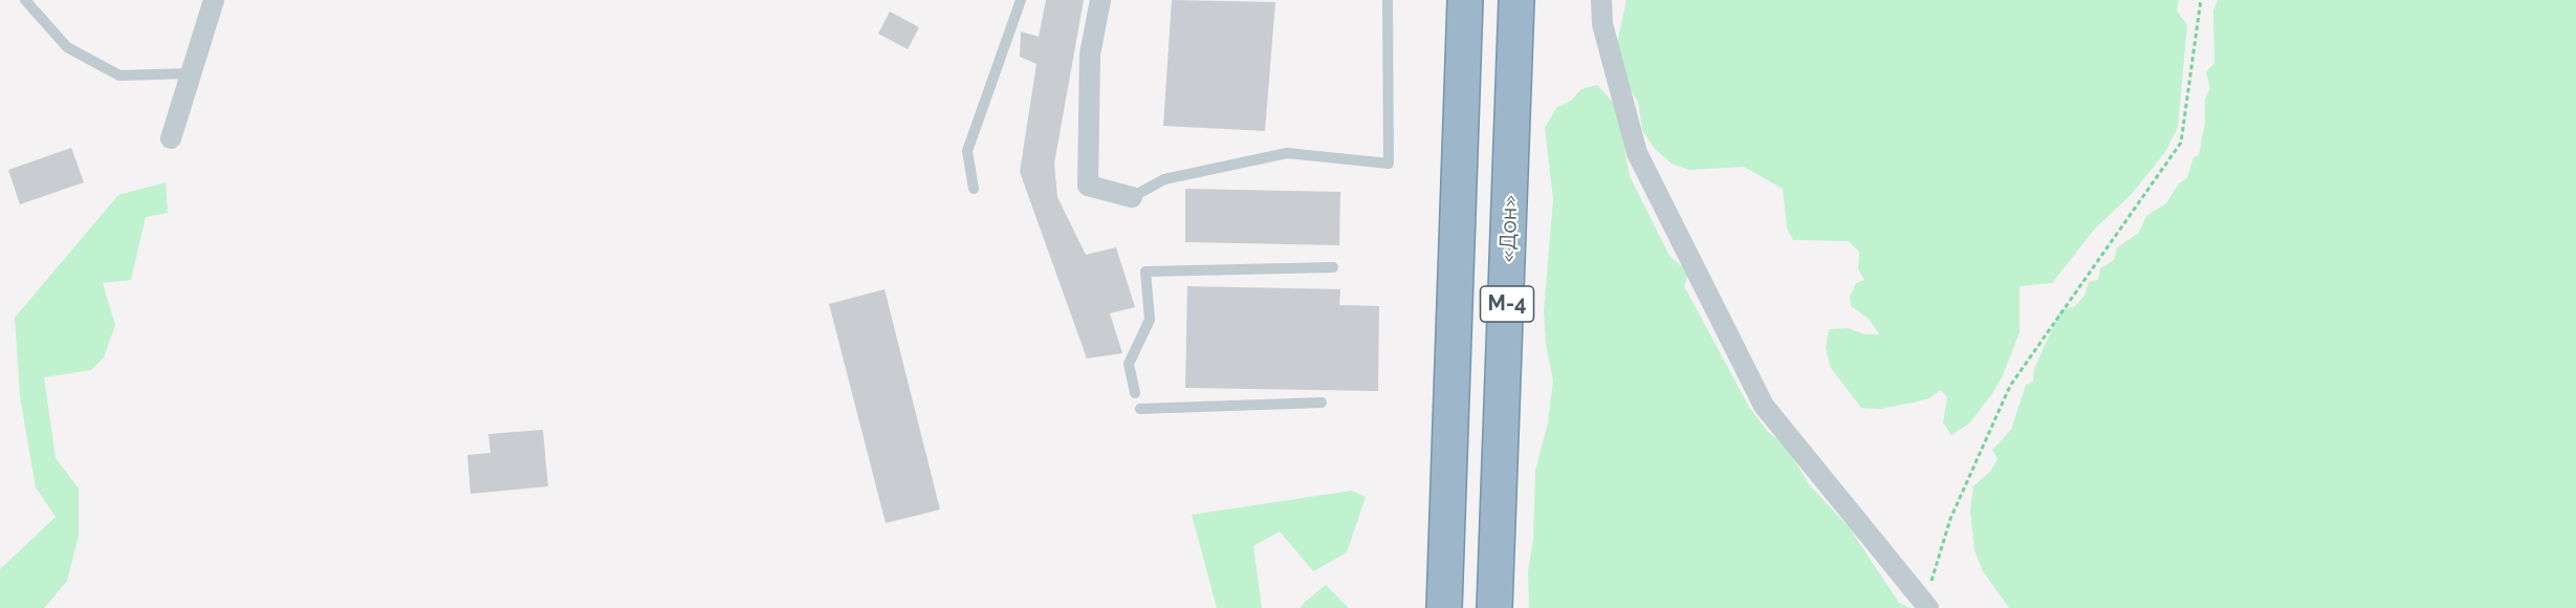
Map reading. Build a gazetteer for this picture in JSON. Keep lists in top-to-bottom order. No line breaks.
{"streets":{"highway":["«Дон»","М-4"]}}
